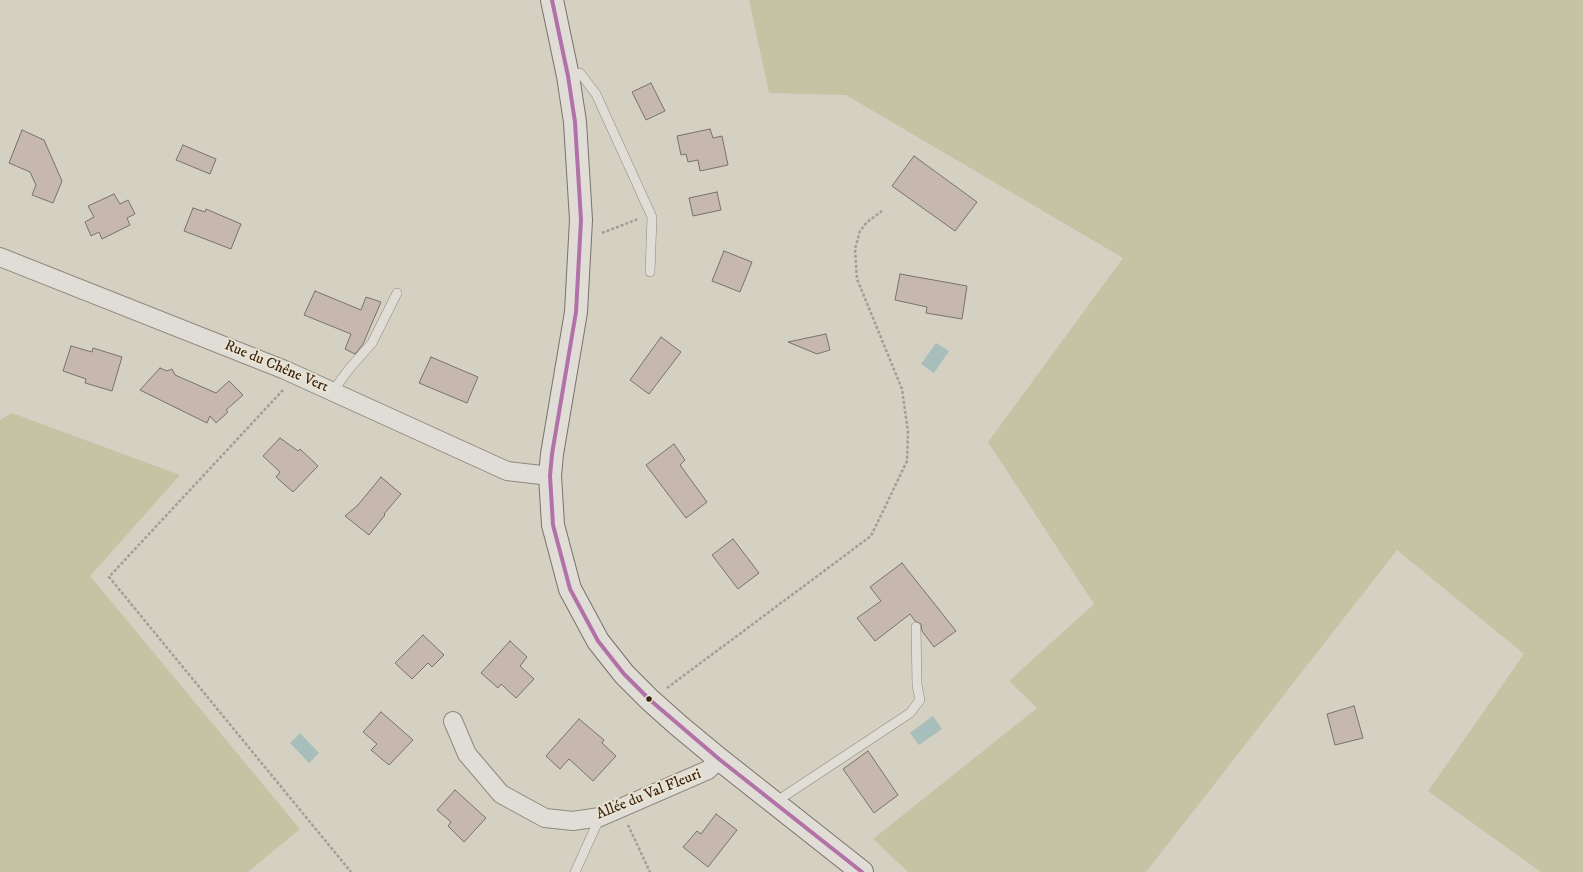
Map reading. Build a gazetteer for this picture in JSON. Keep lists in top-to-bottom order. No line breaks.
{"streets":{"street":["Rue du Chêne Vert","Allée du Val Fleuri"]}}
